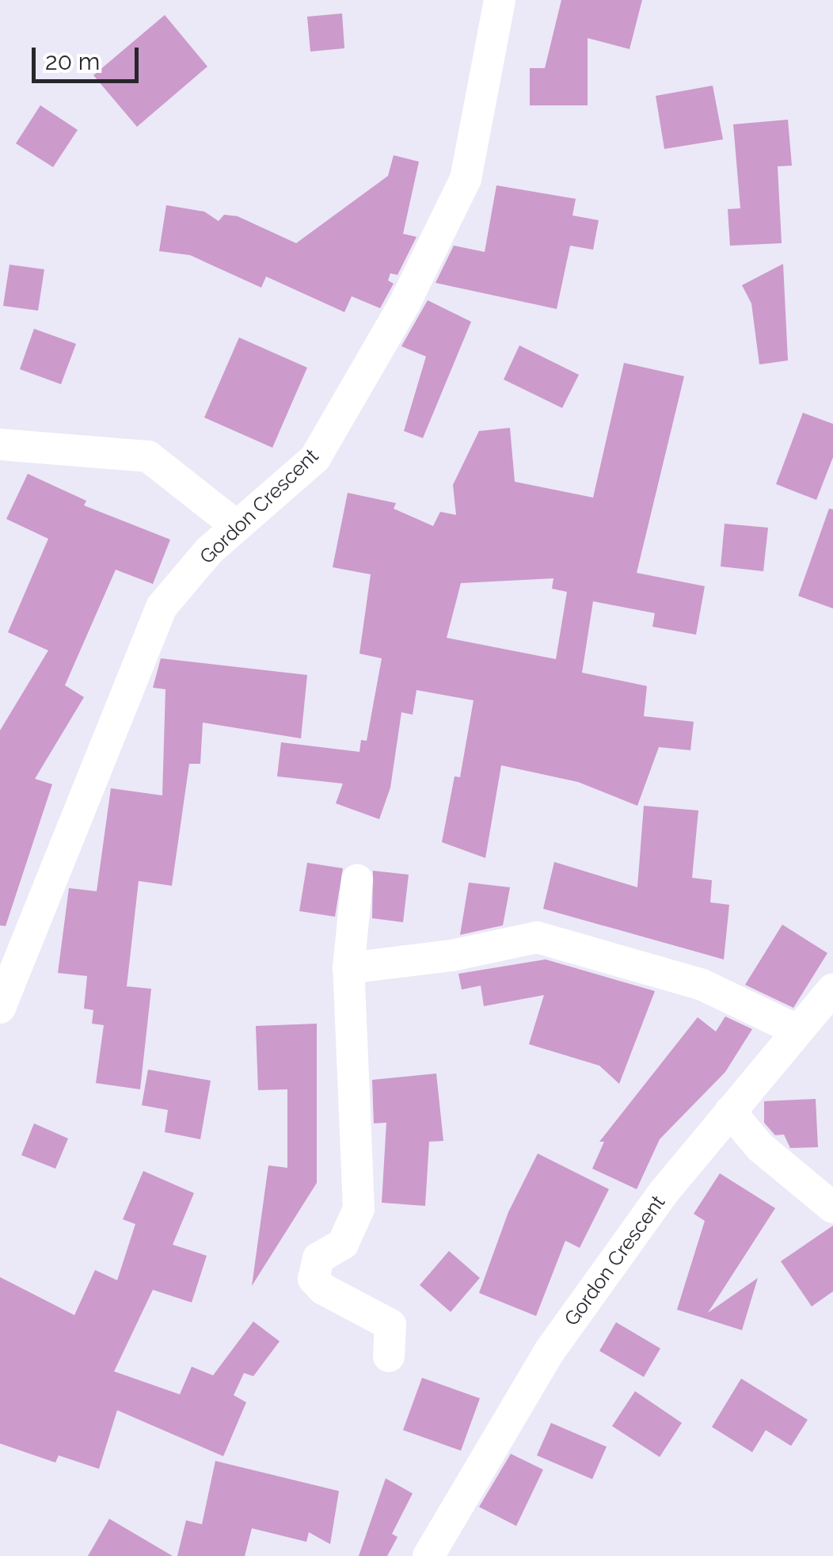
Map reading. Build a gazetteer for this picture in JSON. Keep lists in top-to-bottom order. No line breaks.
{"streets":{"street":["Gordon Crescent"]},"scale_bar":"20 m"}
